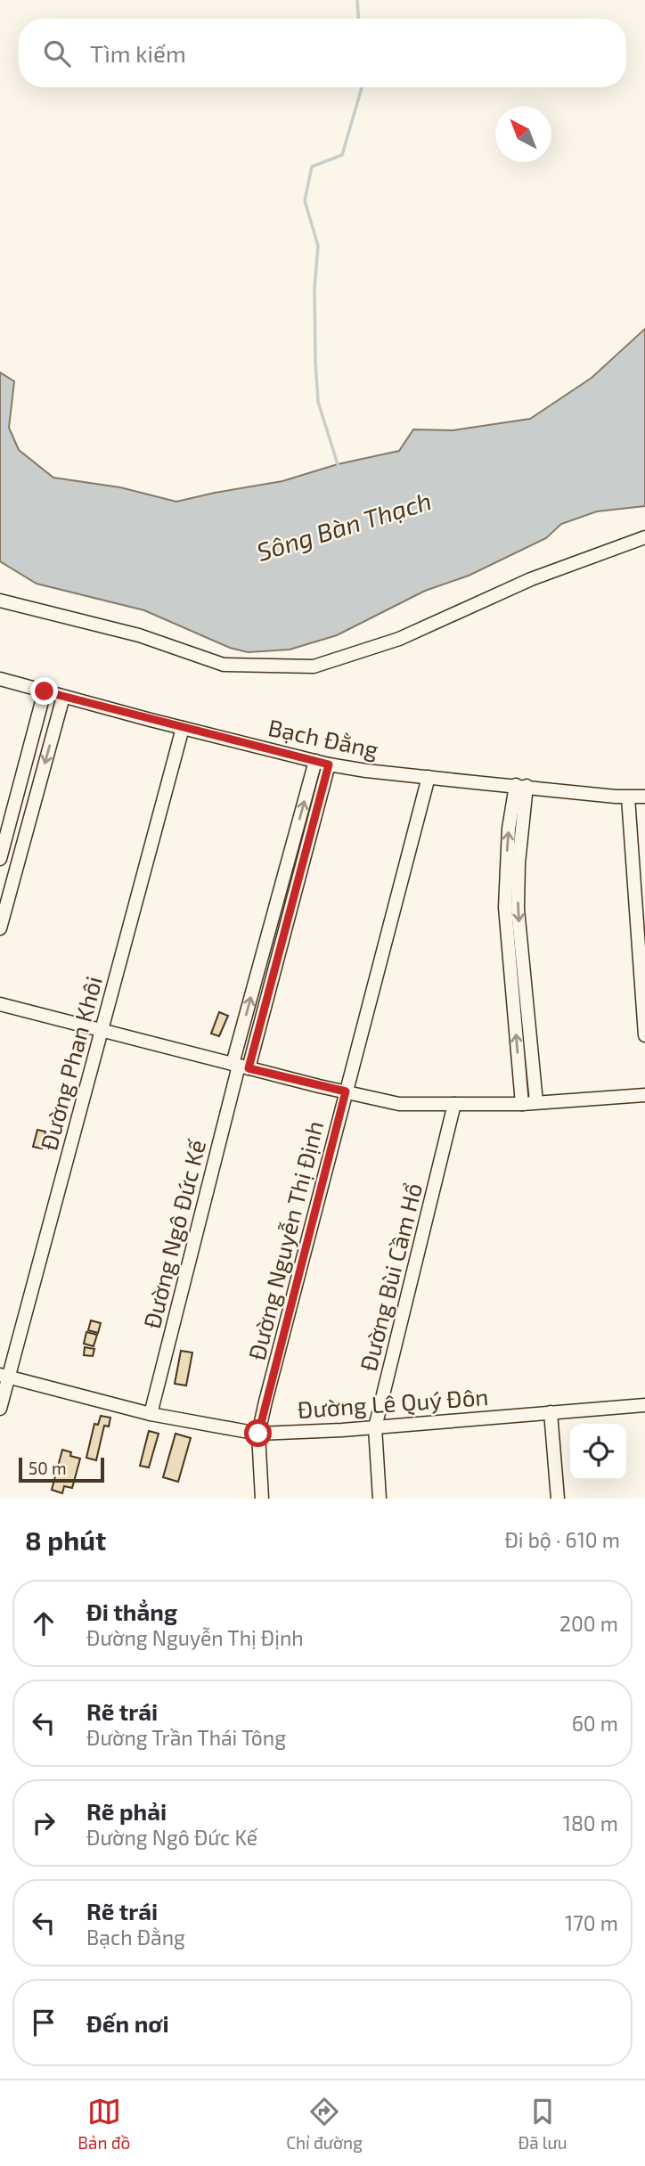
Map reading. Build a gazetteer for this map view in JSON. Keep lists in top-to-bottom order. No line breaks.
{"streets":{"street":["Bạch Đằng","Đường Phan Khôi","Đường Ngô Đức Kế","Đường Nguyễn Thị Định","Đường Bùi Cầm Hổ","Đường Lê Quý Đôn"]},"crossings":[["Bạch Đằng","Đường Phan Khôi"],["Bạch Đằng","Đường Ngô Đức Kế"],["Bạch Đằng","Đường Nguyễn Thị Định"],["Đường Phan Khôi","Đường Lê Quý Đôn"],["Đường Ngô Đức Kế","Đường Lê Quý Đôn"],["Đường Nguyễn Thị Định","Đường Lê Quý Đôn"],["Đường Bùi Cầm Hổ","Đường Lê Quý Đôn"]],"water":["Sông Bàn Thạch"],"scale_bar":"50 m","north":"top left","page":{"search":"Tìm kiếm","scale":"50 m","heading":["8 phút","Đi bộ · 610 m"],"list":[["Đi thẳng","Đường Nguyễn Thị Định","200 m"],["Rẽ trái","Đường Trần Thái Tông","60 m"],["Rẽ phải","Đường Ngô Đức Kế","180 m"],["Rẽ trái","Bạch Đằng","170 m"],"Đến nơi"],"nav":["Bản đồ","Chỉ đường","Đã lưu"]}}
